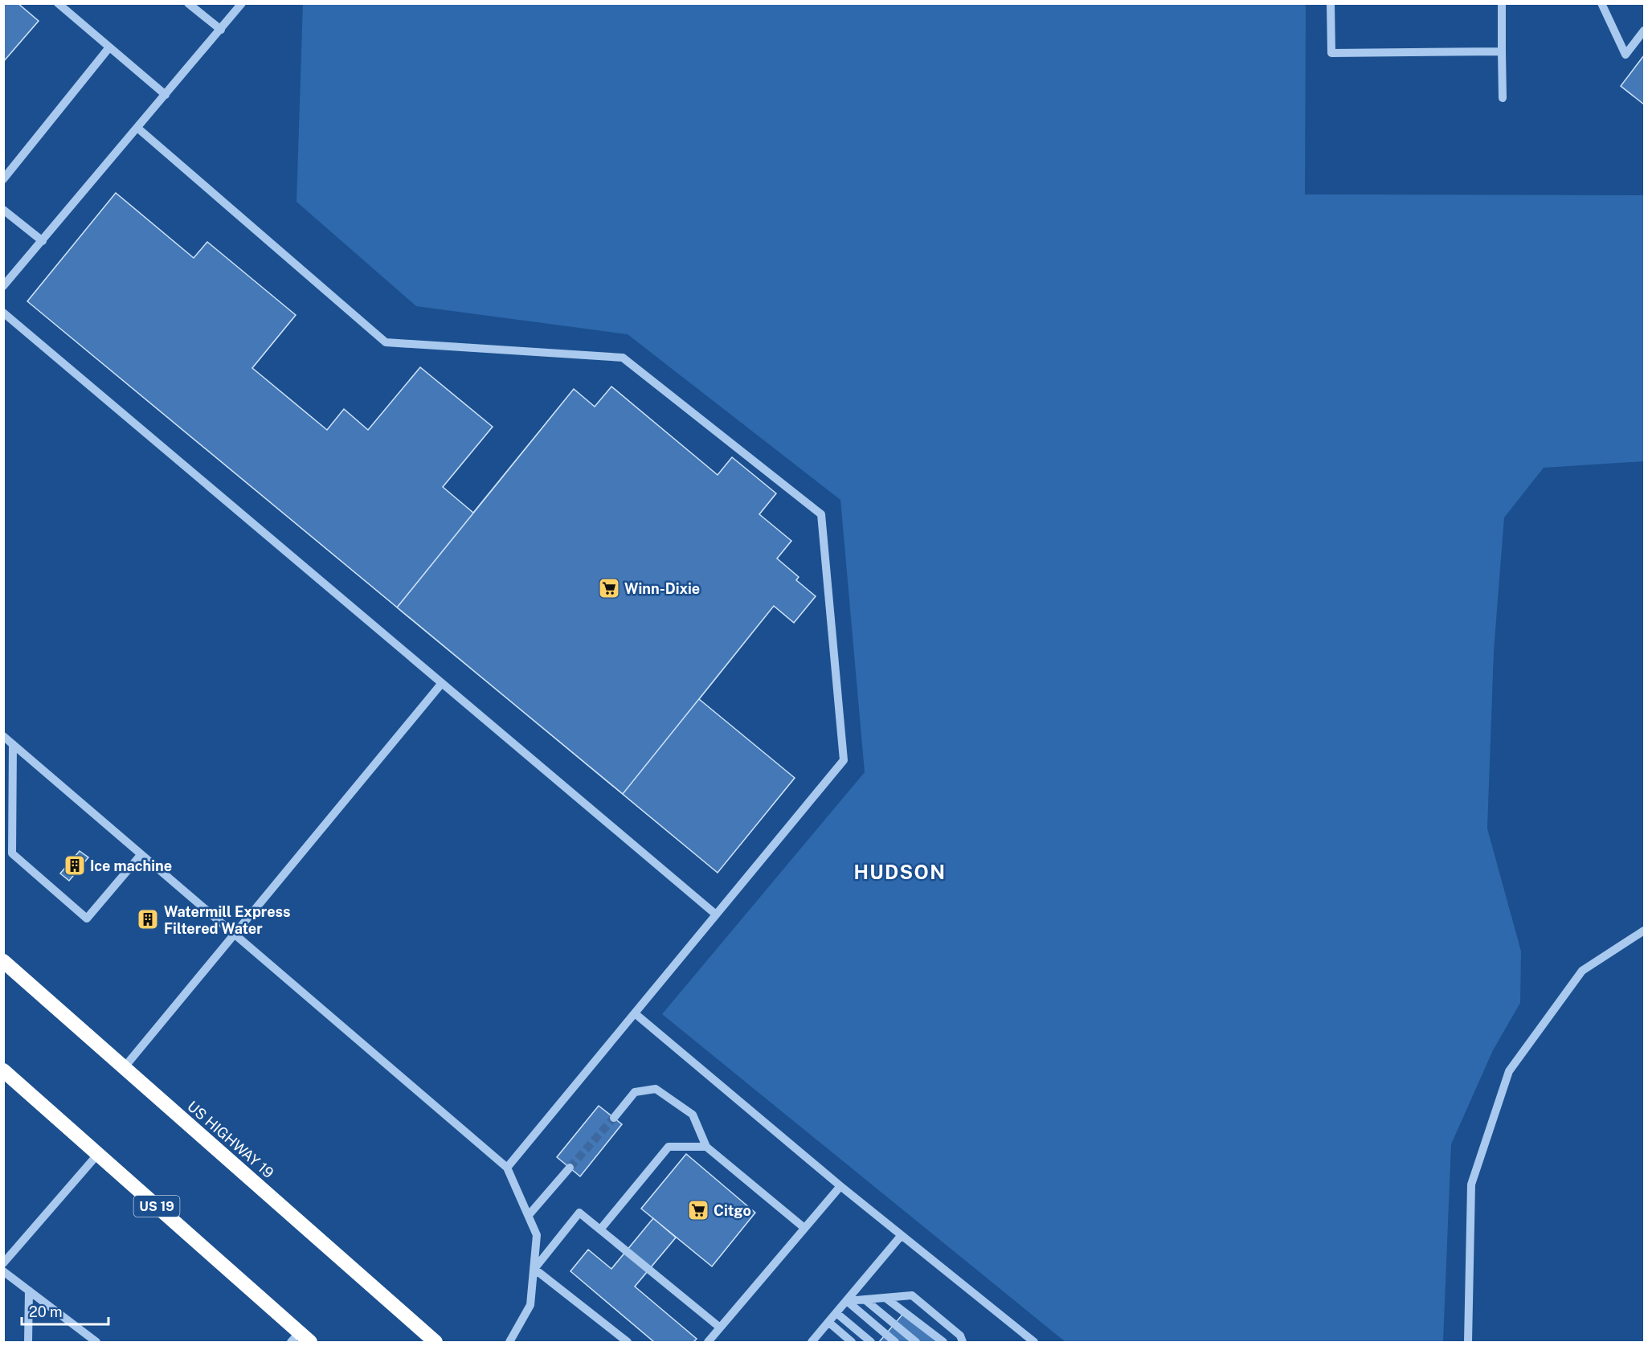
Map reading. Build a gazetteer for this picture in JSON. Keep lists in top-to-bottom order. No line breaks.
{"streets":{"highway":["US HIGHWAY 19","US 19"]},"districts":["HUDSON"],"places":{"supermarket":["Winn-Dixie","Citgo"],"building":["Ice machine","Watermill Express Filtered Water"]},"scale_bar":"20 m"}
